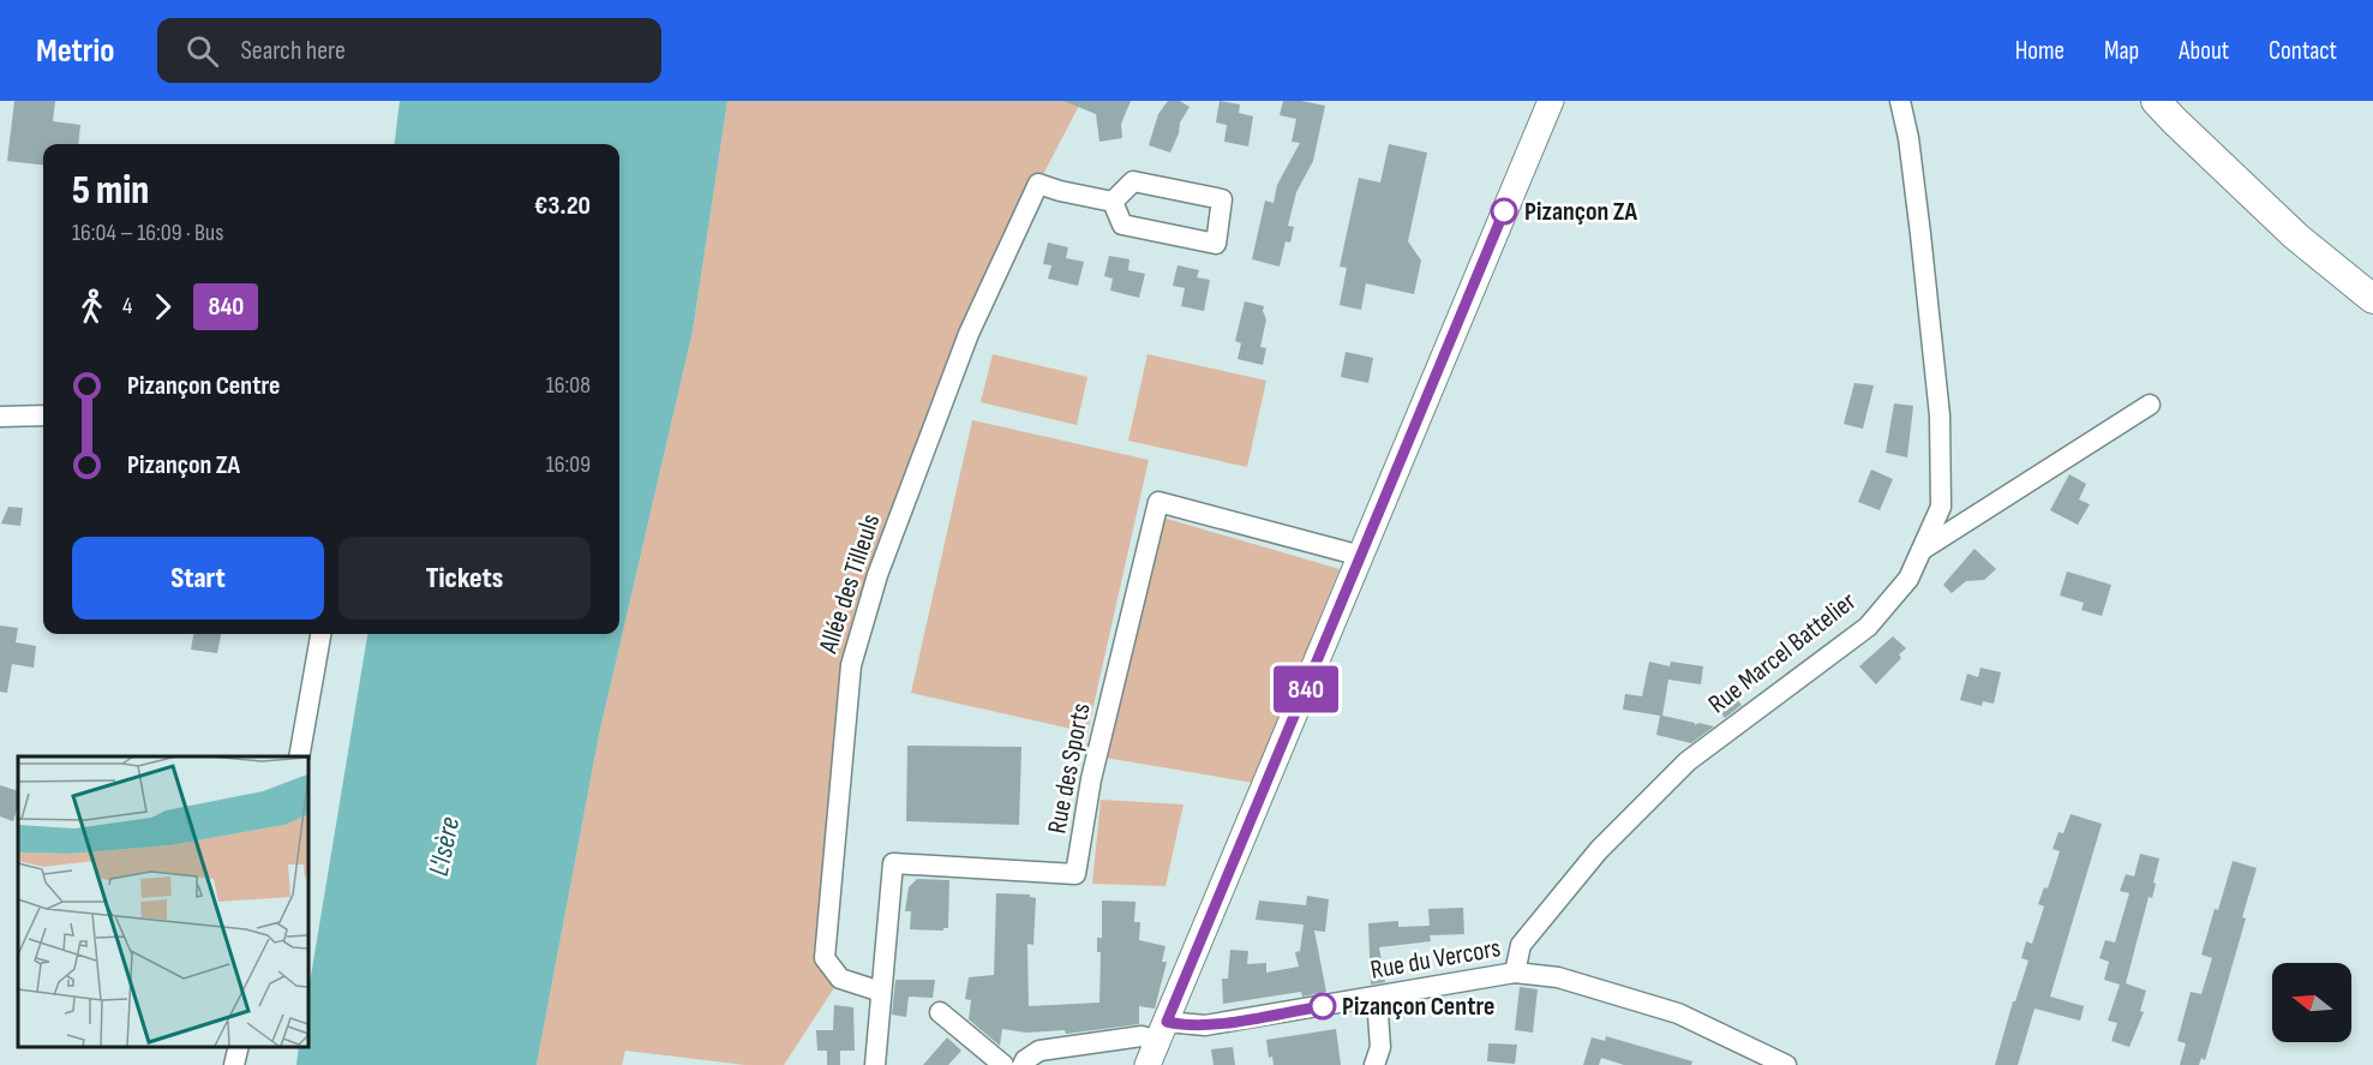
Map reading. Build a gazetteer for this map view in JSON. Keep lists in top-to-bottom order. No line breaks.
{"streets":{"street":["Allée des Tilleuls","Rue Marcel Battelier","Rue des Sports","Rue du Vercors"]},"crossings":[["Allée des Tilleuls","Rue des Sports"],["Rue Marcel Battelier","Rue du Vercors"]],"water":["L'Isère"],"places":["Pizançon ZA","Pizançon Centre"],"lines":["bus line 840"],"north":"left","page":{"header":"Metrio","search":"Search here","nav":["Home","Map","About","Contact"],"on_map":"840","heading":["5 min","16:04 – 16:09 · Bus","€3.20"],"legs":["4","840"],"list":[{"name":"Pizançon Centre","value":"16:08"},{"name":"Pizançon ZA","value":"16:09"}],"buttons":["Start","Tickets"]}}
